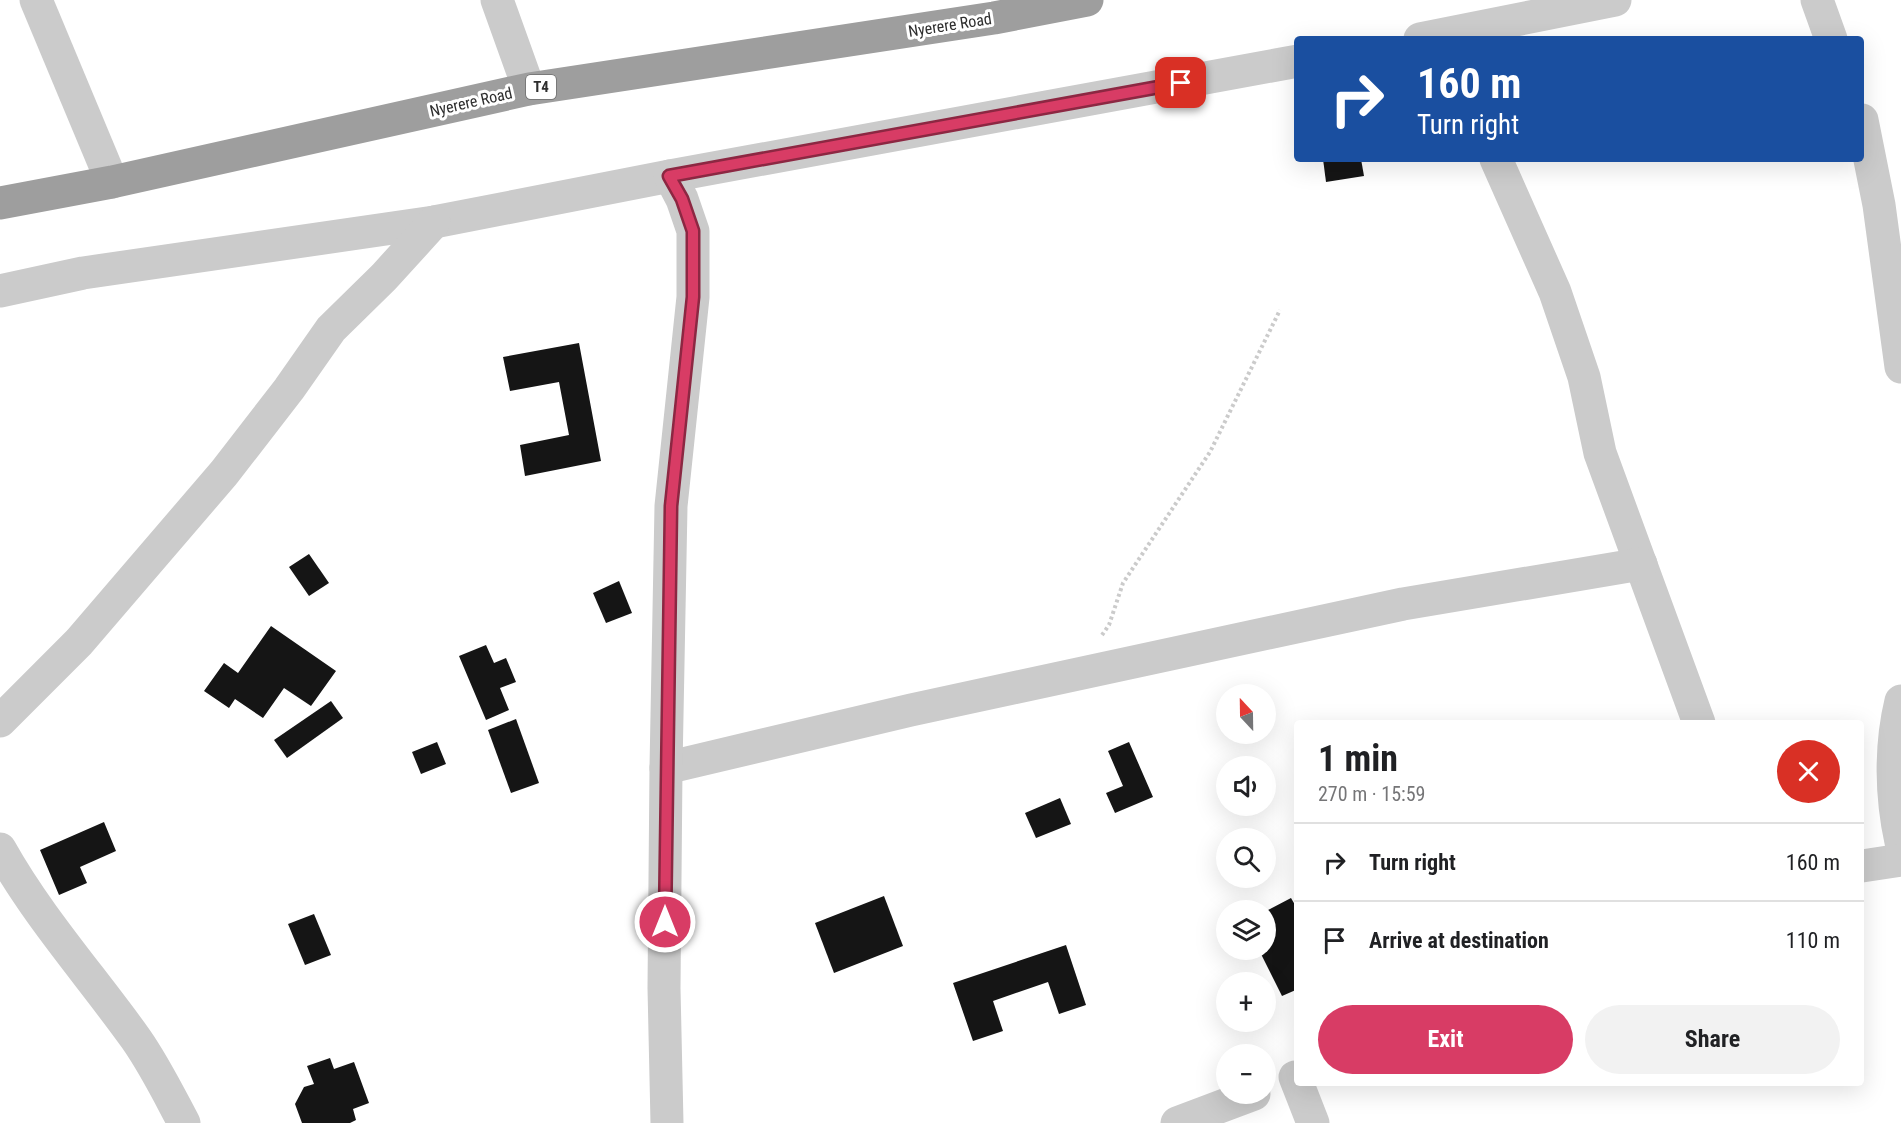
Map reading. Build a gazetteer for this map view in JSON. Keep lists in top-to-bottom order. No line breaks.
{"streets":{"highway":["Nyerere Road","T4"]},"north":"top","page":{"turn":["160 m","Turn right"],"map_buttons":["+","−"],"heading":["1 min","270 m · 15:59"],"list":[{"name":"Turn right","value":"160 m"},{"name":"Arrive at destination","value":"110 m"}],"buttons":["Exit","Share"]}}
